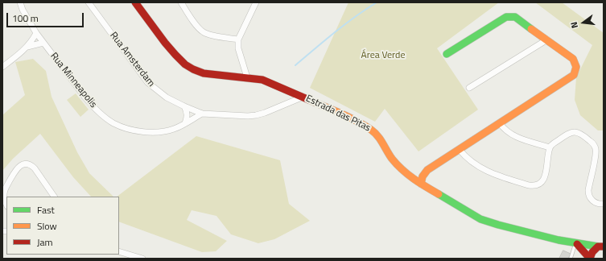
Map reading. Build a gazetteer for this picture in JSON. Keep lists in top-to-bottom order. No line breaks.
{"streets":{"main road":["Estrada das Pitas"],"street":["Rua Amsterdam","Rua Minneapolis"]},"crossings":[["Rua Amsterdam","Rua Minneapolis"]],"parks":["Área Verde"],"legend":["Fast","Slow","Jam"],"scale_bar":"100 m","north":"left"}
